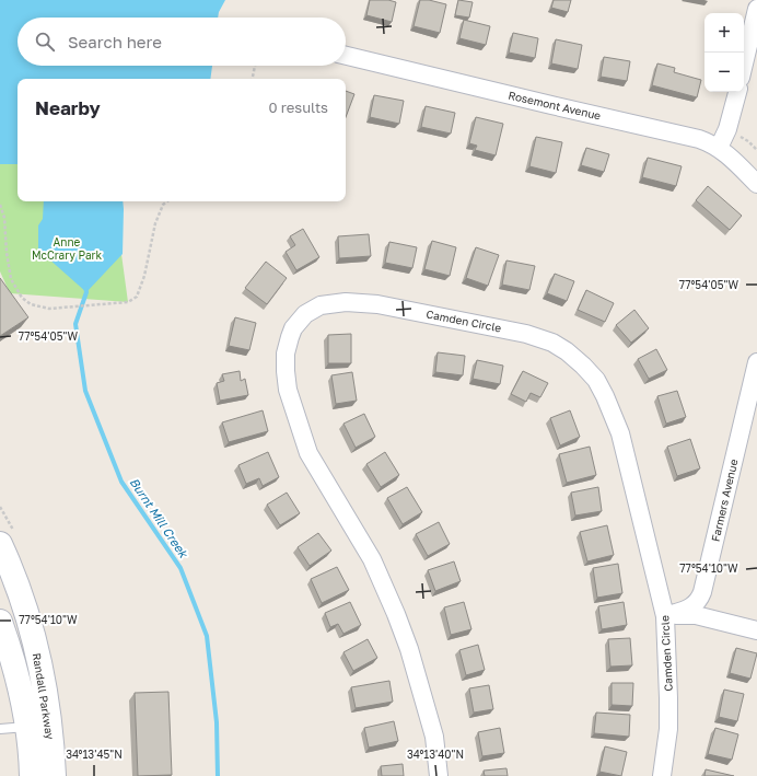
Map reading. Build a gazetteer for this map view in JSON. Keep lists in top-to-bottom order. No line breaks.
{"streets":{"main road":["Randall Parkway"],"street":["Rosemont Avenue","Camden Circle","Farmers Avenue"]},"crossings":[["Camden Circle","Farmers Avenue"]],"water":["Burnt Mill Creek"],"parks":["Anne McCrary Park"],"page":{"map_buttons":["+","−"],"search":"Search here","heading":["Nearby","0 results"]},"coordinates":["77°54'05\"W","77°54'10\"W","34°13'45\"N","34°13'40\"N"]}
